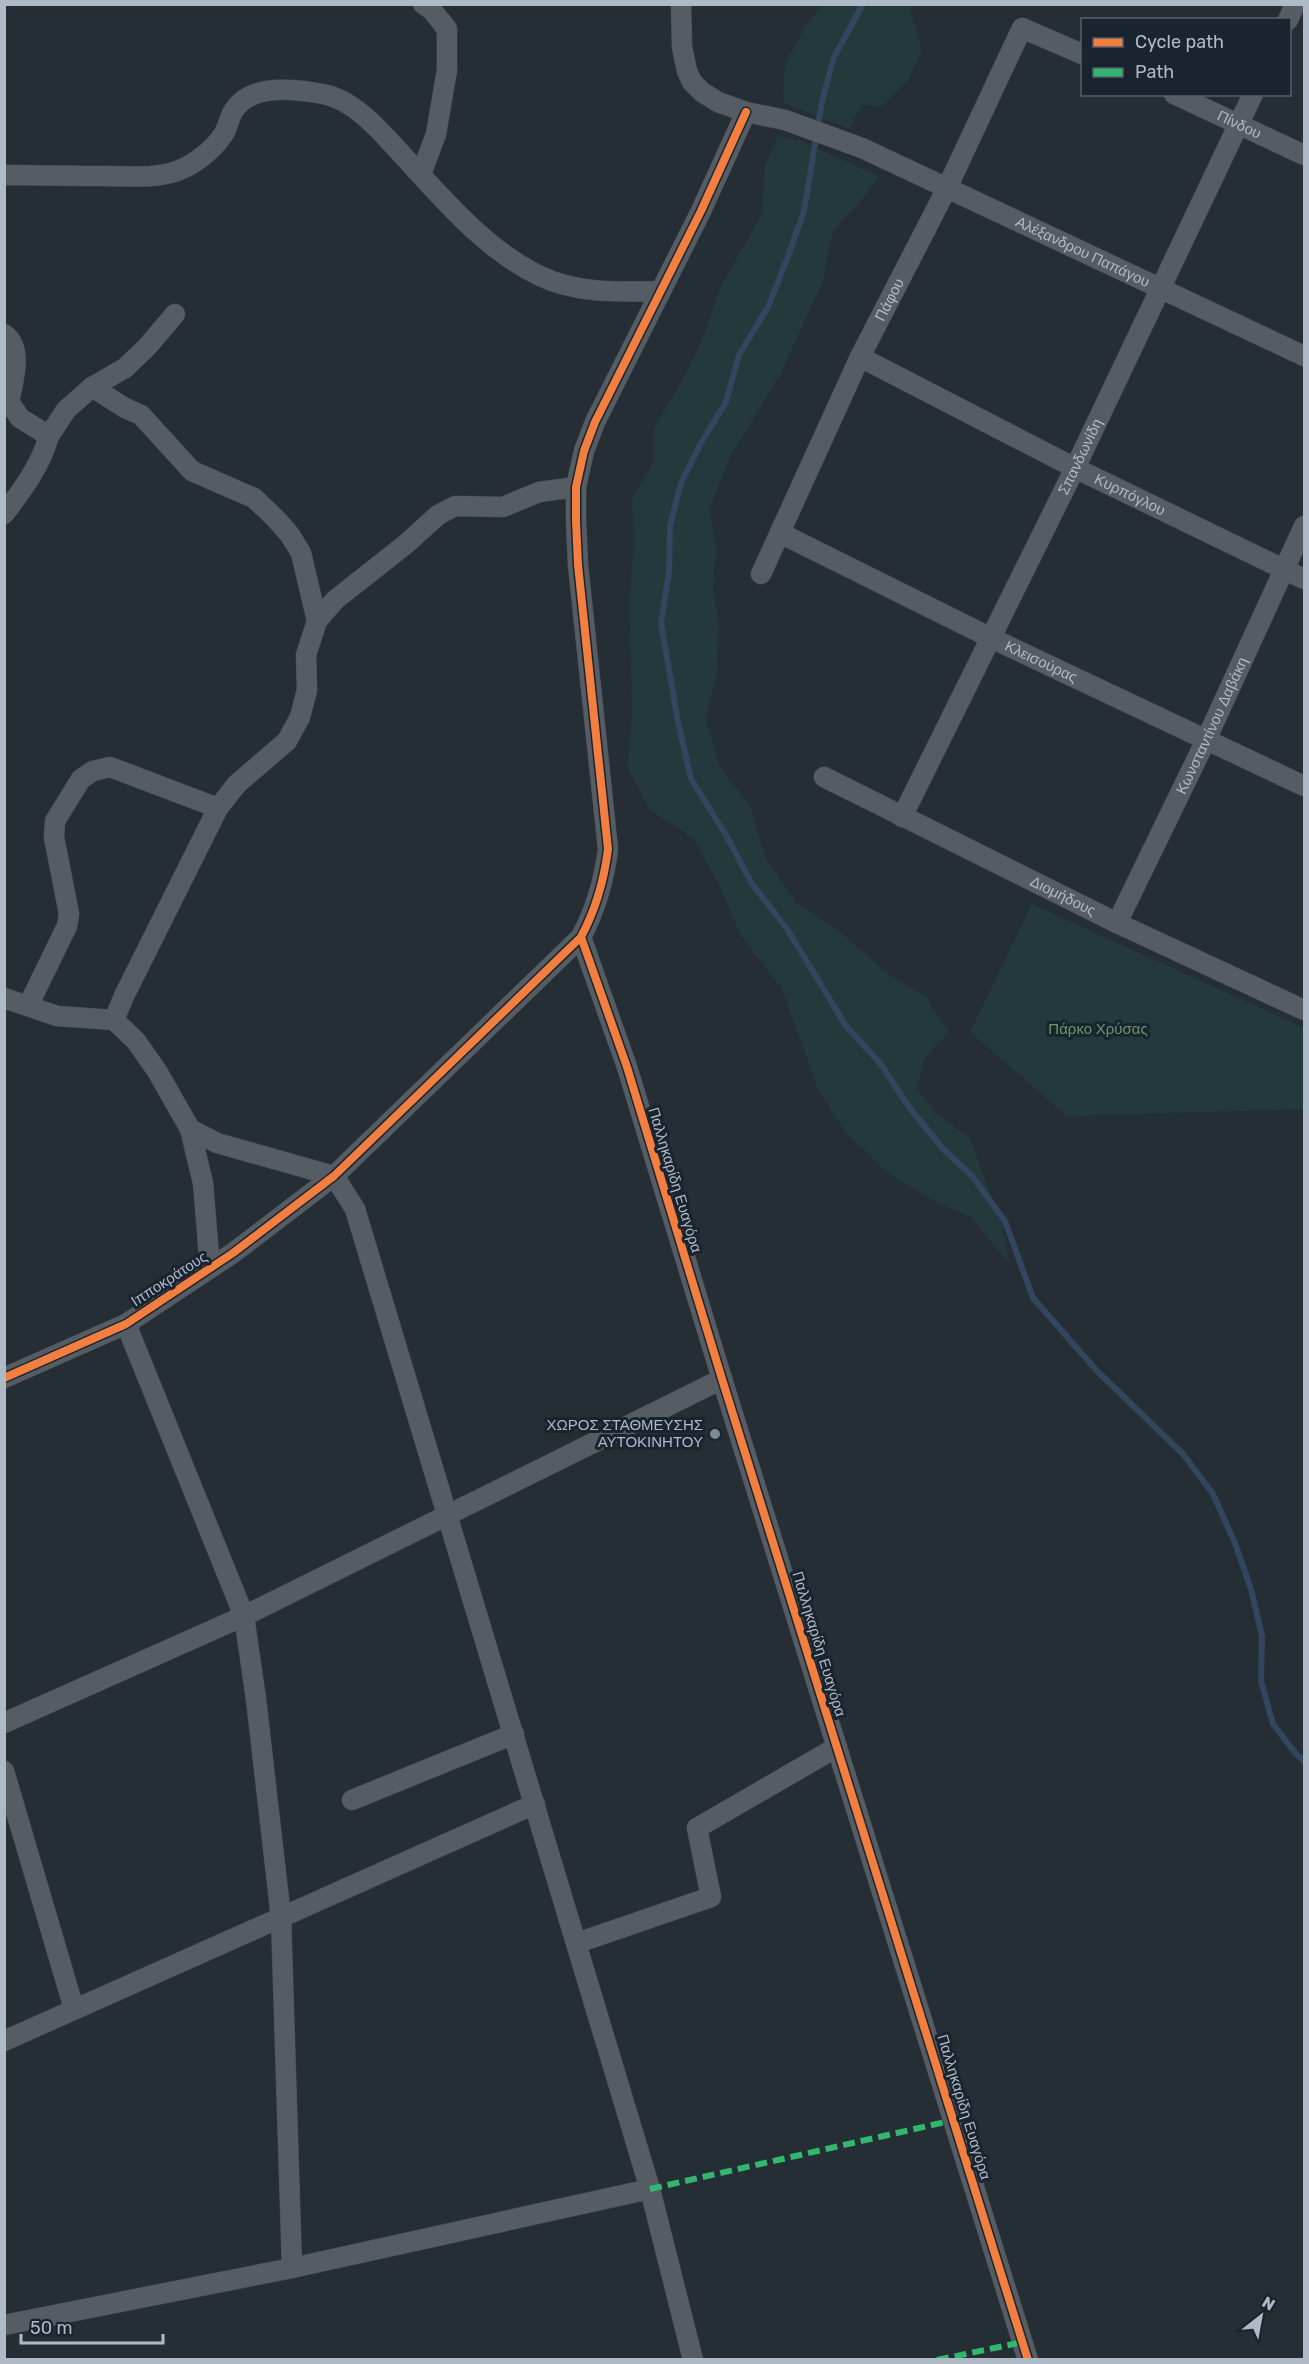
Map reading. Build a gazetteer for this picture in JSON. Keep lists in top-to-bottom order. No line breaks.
{"streets":{"street":["Πίνδου","Αλέξανδρου Παπάγου","Πάφου","Σπανδωνίδη","Κυρπόγλου","Κλεισούρας","Κωνσταντίνου Δαβάκη","Διομήδους","Παλληκαρίδη Ευαγόρα","Ιπποκράτους"]},"crossings":[["Πίνδου","Σπανδωνίδη"],["Αλέξανδρου Παπάγου","Πάφου"],["Αλέξανδρου Παπάγου","Σπανδωνίδη"],["Αλέξανδρου Παπάγου","Ιπποκράτους"],["Πάφου","Κυρπόγλου"],["Πάφου","Κλεισούρας"],["Σπανδωνίδη","Κυρπόγλου"],["Σπανδωνίδη","Κλεισούρας"],["Σπανδωνίδη","Διομήδους"],["Κυρπόγλου","Κωνσταντίνου Δαβάκη"],["Κλεισούρας","Κωνσταντίνου Δαβάκη"],["Κωνσταντίνου Δαβάκη","Διομήδους"],["Παλληκαρίδη Ευαγόρα","Ιπποκράτους"]],"parks":["Πάρκο Χρύσας"],"places":["ΧΩΡΟΣ ΣΤΑΘΜΕΥΣΗΣ ΑΥΤΟΚΙΝΗΤΟΥ"],"legend":["Cycle path","Path"],"scale_bar":"50 m","north":"top right"}
